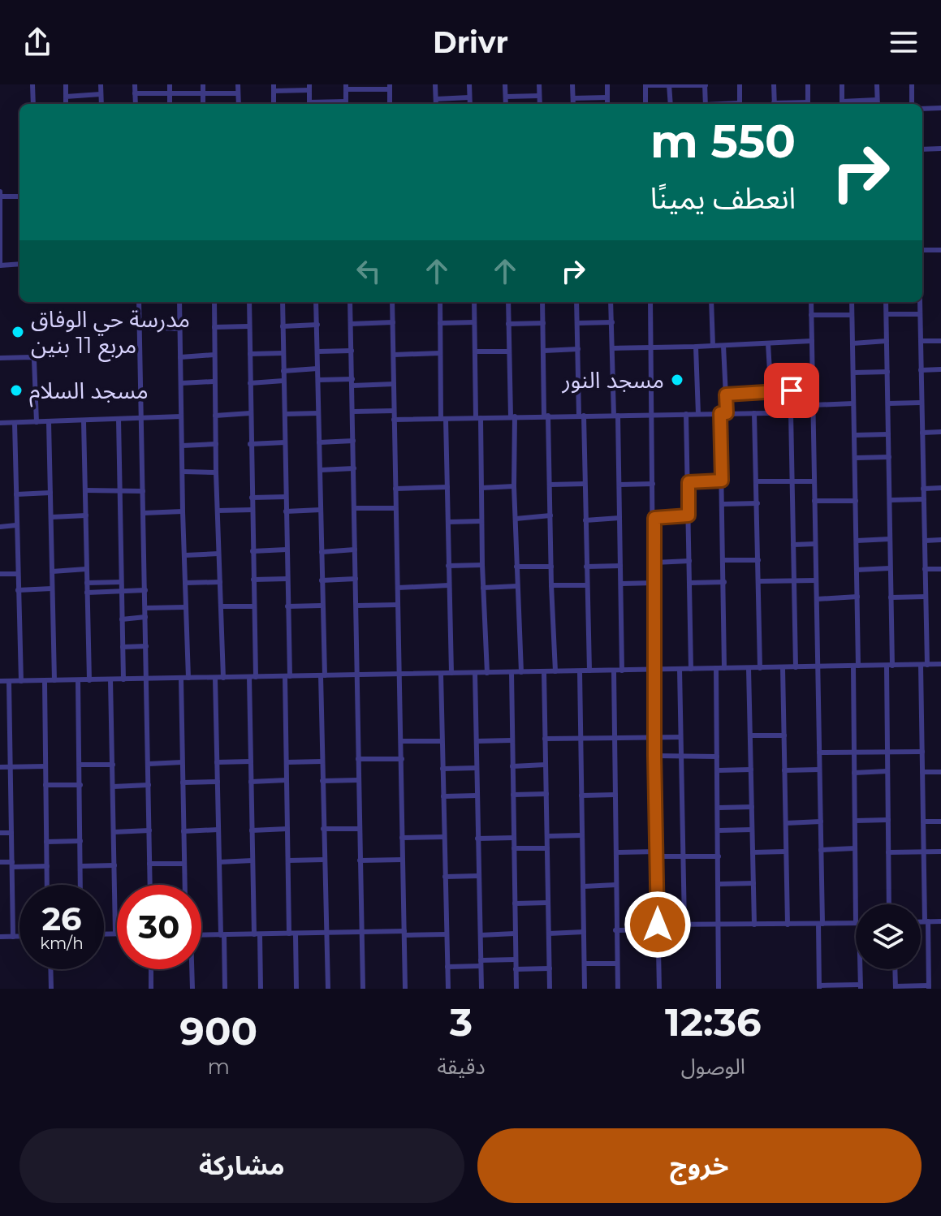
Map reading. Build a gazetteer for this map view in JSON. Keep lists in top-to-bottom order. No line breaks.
{"places":["مدرسة حي الوفاق مربع 11 بنين","مسجد النور","مسجد السلام"],"page":{"header":"Drivr","turn":["550 m","انعطف يمينًا"],"speed":"26 km/h","limit":"30","eta":["12:36","الوصول","3","دقيقة","900","m"],"buttons":["خروج","مشاركة"]}}
